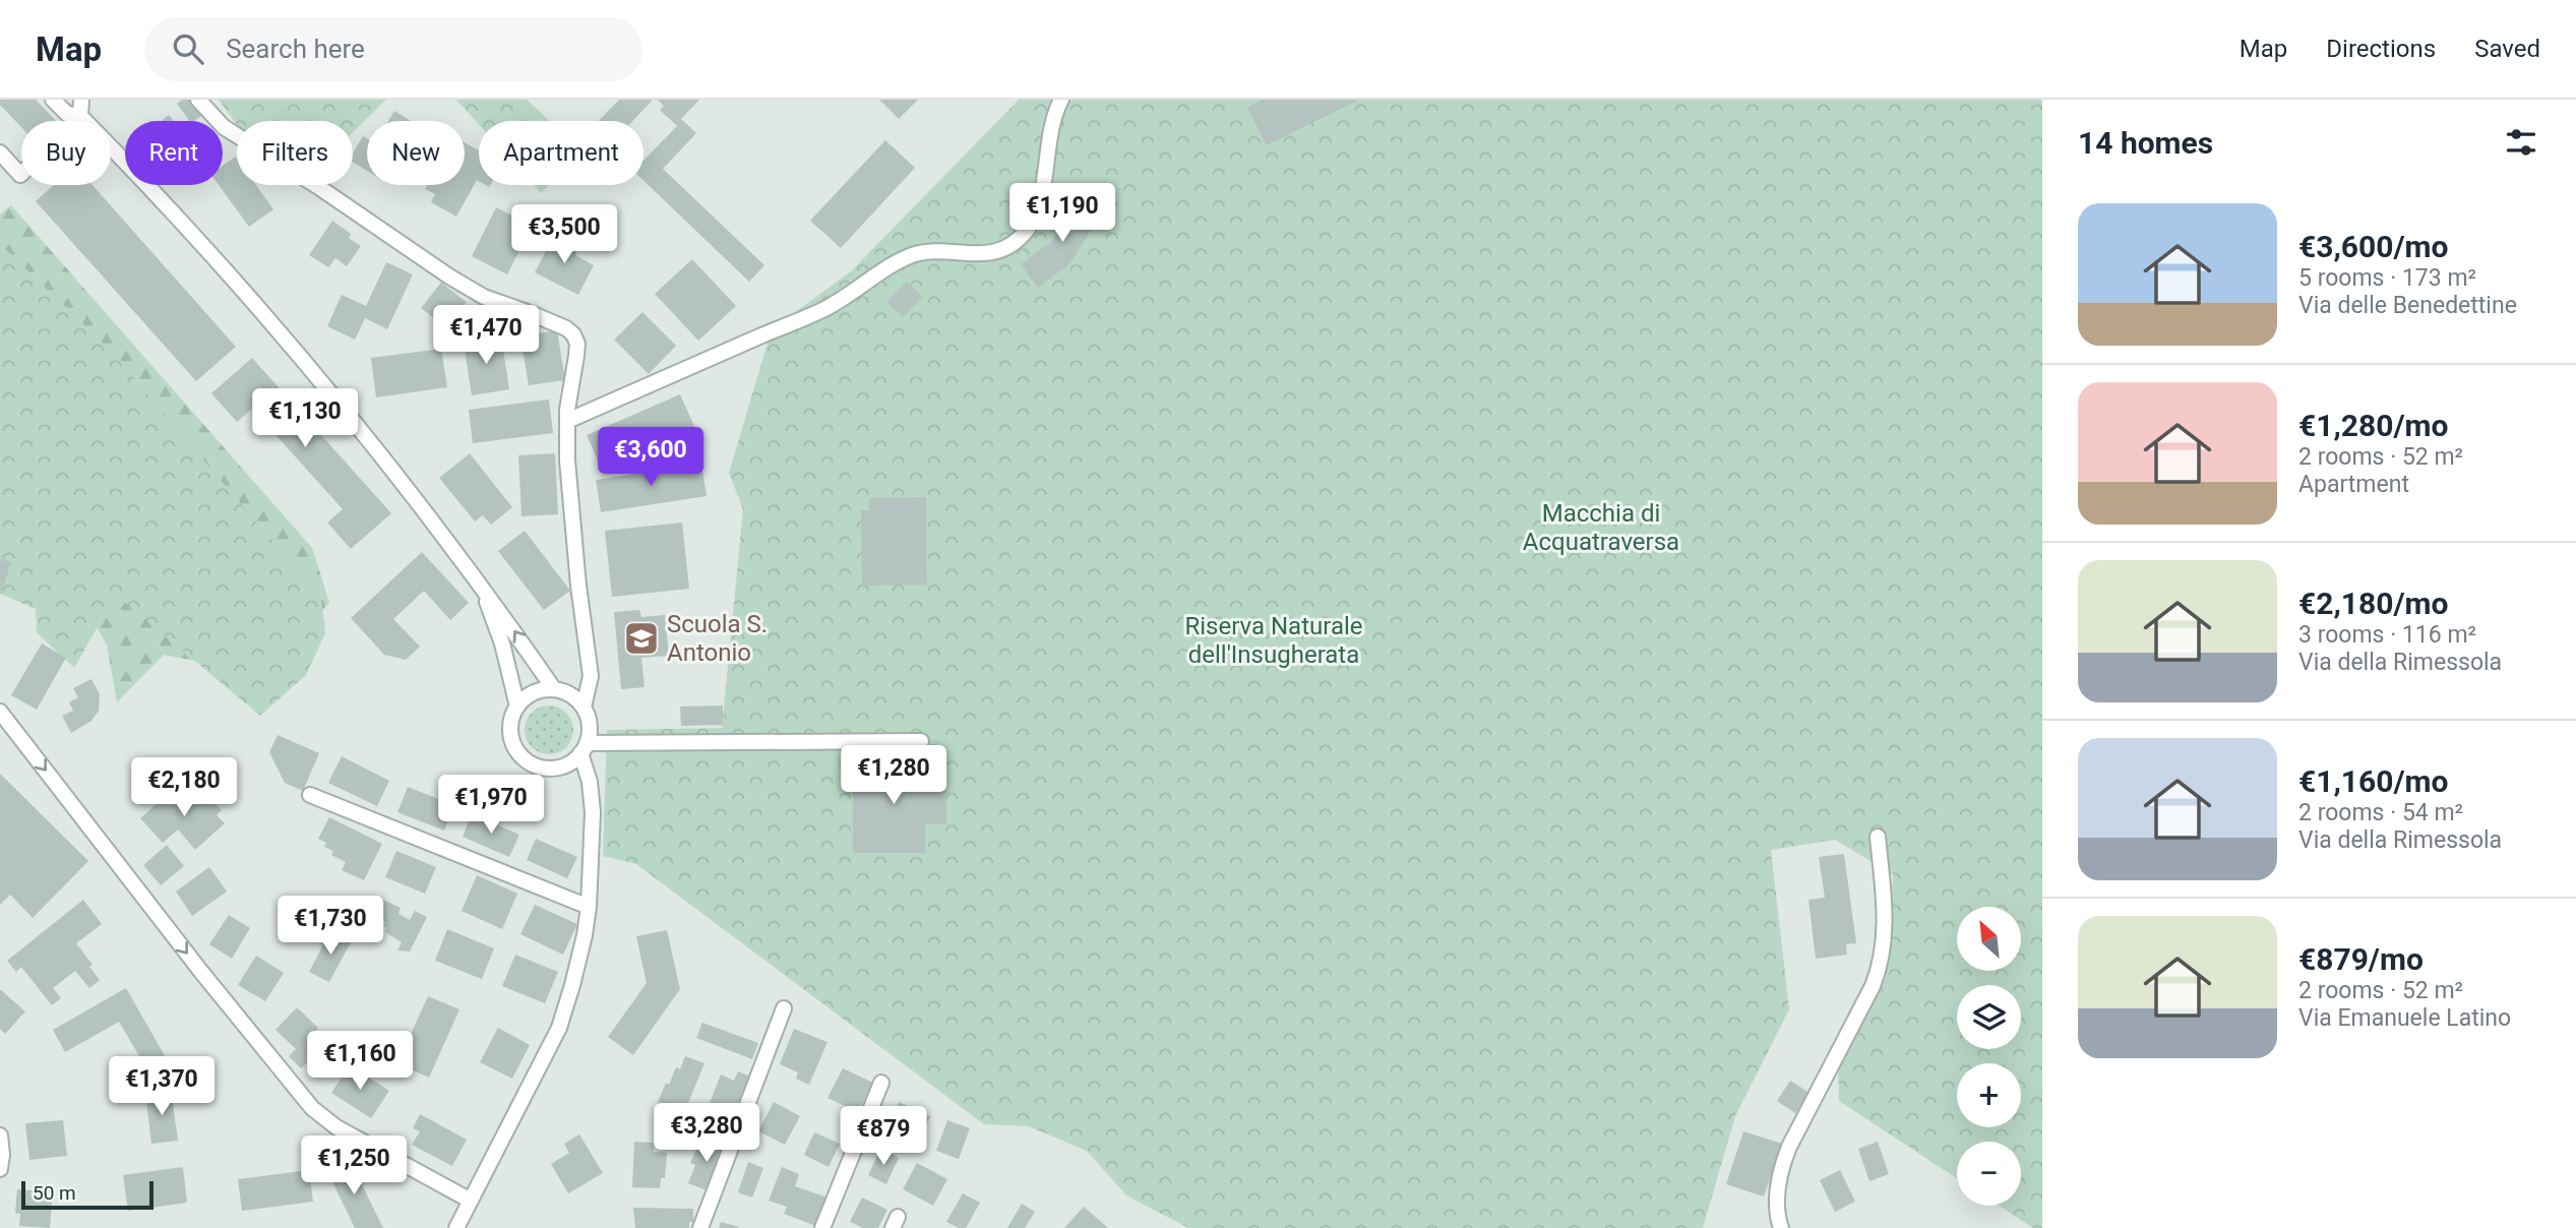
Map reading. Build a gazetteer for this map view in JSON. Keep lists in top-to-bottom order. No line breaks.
{"parks":["Macchia di Acquatraversa","Riserva Naturale dell'Insugherata"],"places":{"school or university":["Scuola S. Antonio"]},"scale_bar":"50 m","north":"top left","page":{"header":"Map","search":"Search here","nav":["Map","Directions","Saved"],"heading":"14 homes","chip":["Buy","Rent","Filters","New","Apartment"],"price":["€1,190","€3,500","€1,470","€1,130","€3,600","€1,280","€2,180","€1,970","€1,730","€1,160","€1,370","€3,280","€879","€1,250"],"list":[{"name":"€3,600/mo","note":"5 rooms · 173 m² · Via delle Benedettine"},{"name":"€1,280/mo","note":"2 rooms · 52 m² · Apartment"},{"name":"€2,180/mo","note":"3 rooms · 116 m² · Via della Rimessola"},{"name":"€1,160/mo","note":"2 rooms · 54 m² · Via della Rimessola"},{"name":"€879/mo","note":"2 rooms · 52 m² · Via Emanuele Latino"}],"map_buttons":["+","−"],"scale":"50 m"}}
